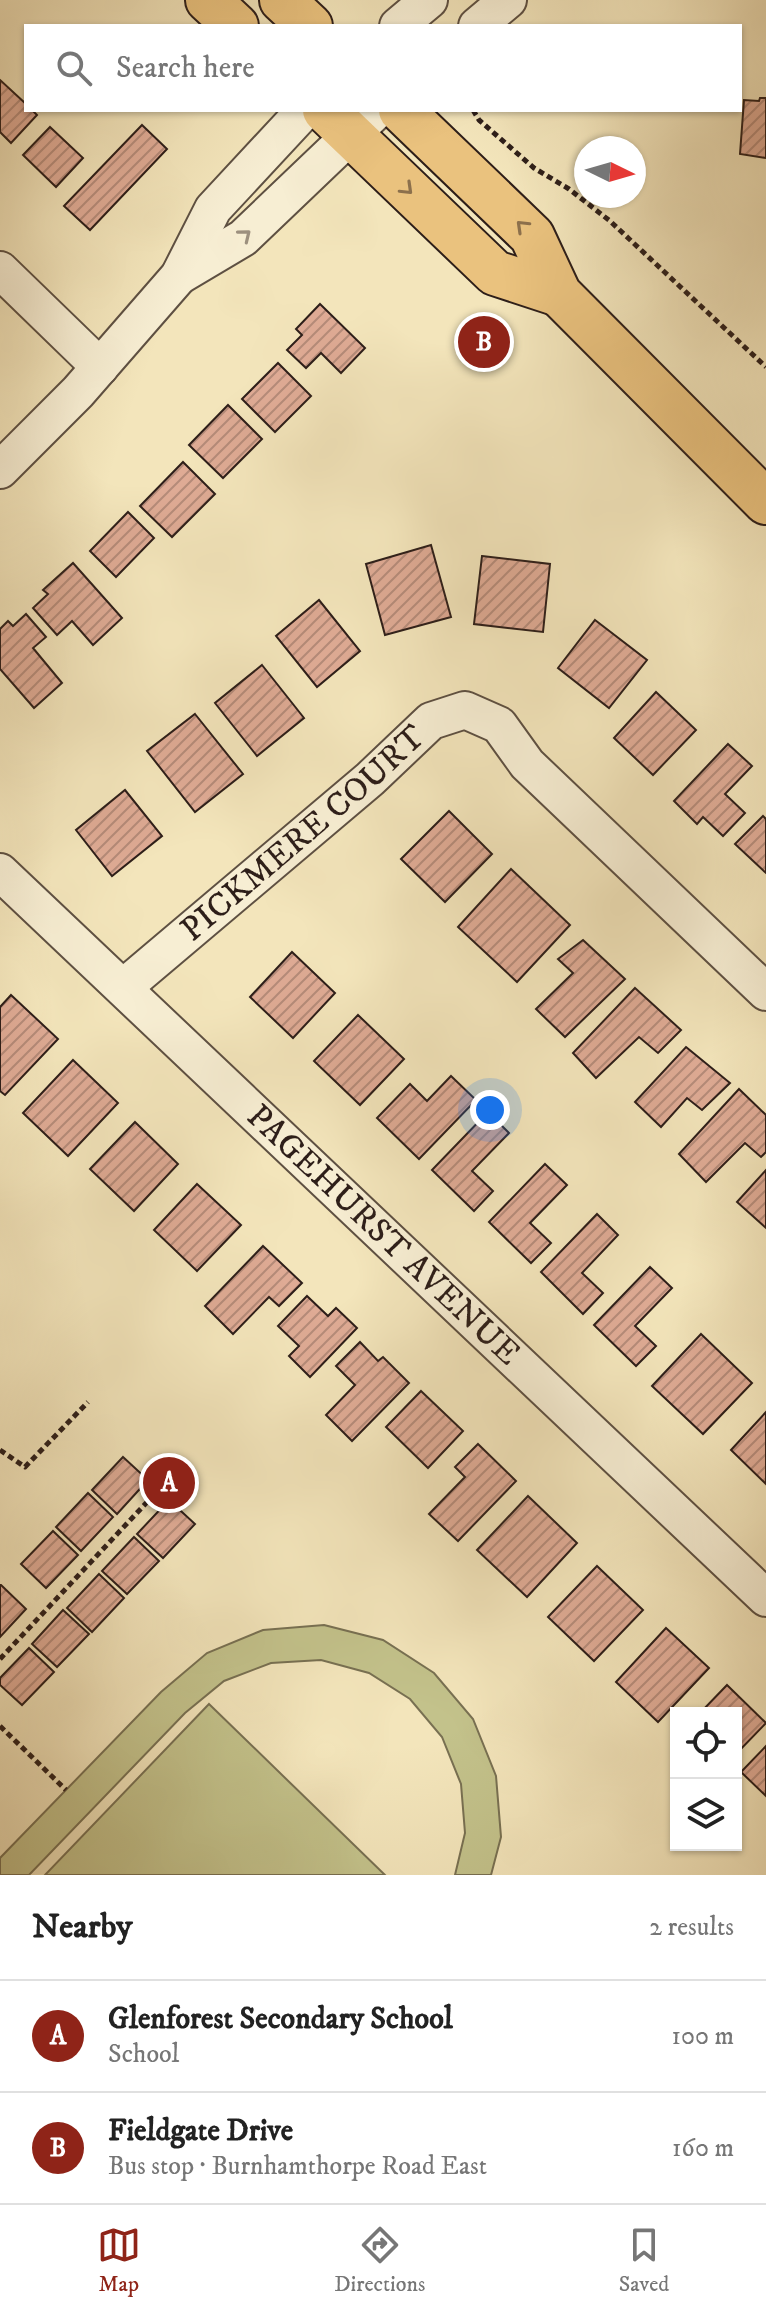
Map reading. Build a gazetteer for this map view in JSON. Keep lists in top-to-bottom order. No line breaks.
{"streets":{"street":["PICKMERE COURT","PAGEHURST AVENUE"]},"crossings":[["PICKMERE COURT","PAGEHURST AVENUE"]],"north":"right","page":{"search":"Search here","pins":["B","A"],"heading":["Nearby","2 results"],"list":[{"mark":"A","name":"Glenforest Secondary School","note":"School","value":"100 m"},{"mark":"B","name":"Fieldgate Drive","note":"Bus stop · Burnhamthorpe Road East","value":"160 m"}],"nav":["Map","Directions","Saved"]}}
